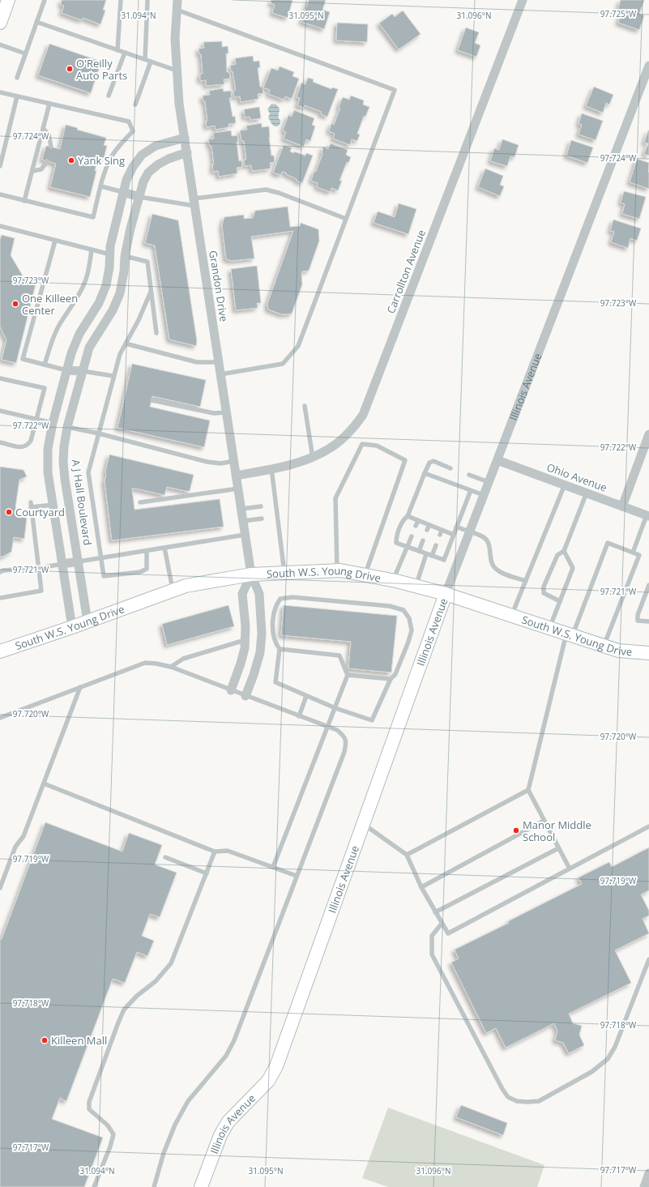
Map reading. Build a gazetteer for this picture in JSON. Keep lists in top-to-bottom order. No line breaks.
{"streets":{"main road":["Illinois Avenue","South W.S. Young Drive"],"street":["Carrollton Avenue","Grandon Drive","Ohio Avenue","A J Hall Boulevard"]},"crossings":[["Carrollton Avenue","Grandon Drive"],["Grandon Drive","A J Hall Boulevard"],["Grandon Drive","South W.S. Young Drive"],["Illinois Avenue","Ohio Avenue"],["Illinois Avenue","South W.S. Young Drive"],["A J Hall Boulevard","South W.S. Young Drive"]],"places":["O'Reilly Auto Parts","Yank Sing","One Killeen Center","Courtyard","Manor Middle School","Killeen Mall"],"coordinates":["97.725°W","31.094°N","31.095°N","31.096°N","97.724°W","97.723°W","97.722°W","97.721°W","97.720°W","97.719°W","97.718°W","97.717°W"]}
